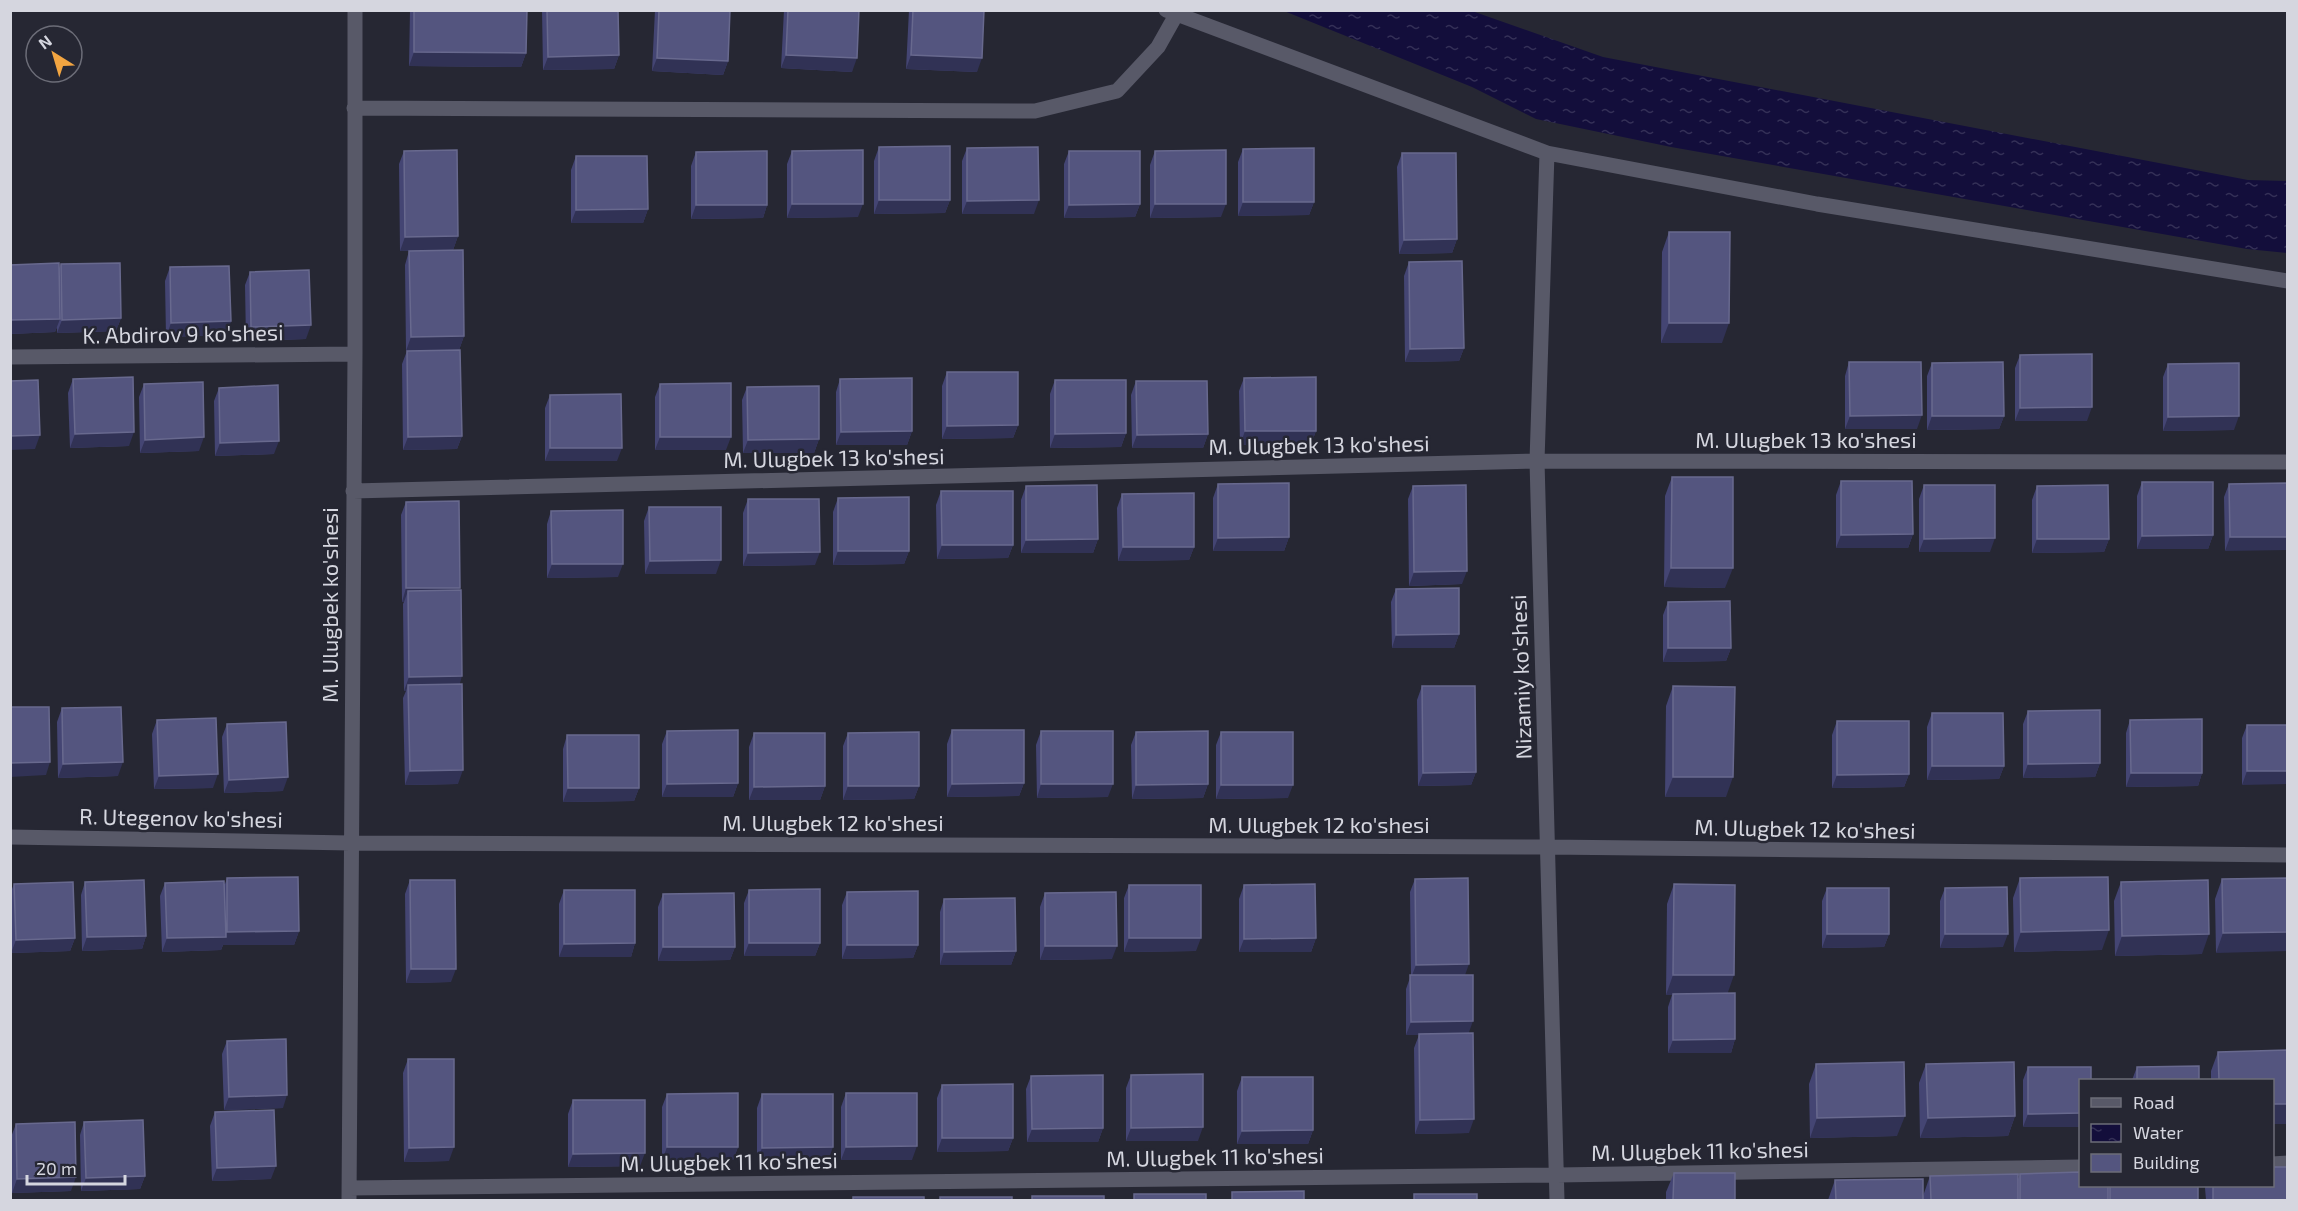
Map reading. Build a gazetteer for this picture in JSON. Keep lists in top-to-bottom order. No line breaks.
{"streets":{"street":["K. Abdirov 9 ko'shesi","M. Ulugbek 13 ko'shesi","M. Ulugbek ko'shesi","Nizamiy ko'shesi","R. Utegenov ko'shesi","M. Ulugbek 12 ko'shesi","M. Ulugbek 11 ko'shesi"]},"crossings":[["K. Abdirov 9 ko'shesi","M. Ulugbek ko'shesi"],["M. Ulugbek 13 ko'shesi","M. Ulugbek ko'shesi"],["M. Ulugbek 13 ko'shesi","Nizamiy ko'shesi"],["M. Ulugbek ko'shesi","R. Utegenov ko'shesi"],["M. Ulugbek ko'shesi","M. Ulugbek 12 ko'shesi"],["M. Ulugbek ko'shesi","M. Ulugbek 11 ko'shesi"],["Nizamiy ko'shesi","M. Ulugbek 12 ko'shesi"],["Nizamiy ko'shesi","M. Ulugbek 11 ko'shesi"],["R. Utegenov ko'shesi","M. Ulugbek 12 ko'shesi"]],"legend":["Road","Water","Building"],"scale_bar":"20 m","north":"top left"}
